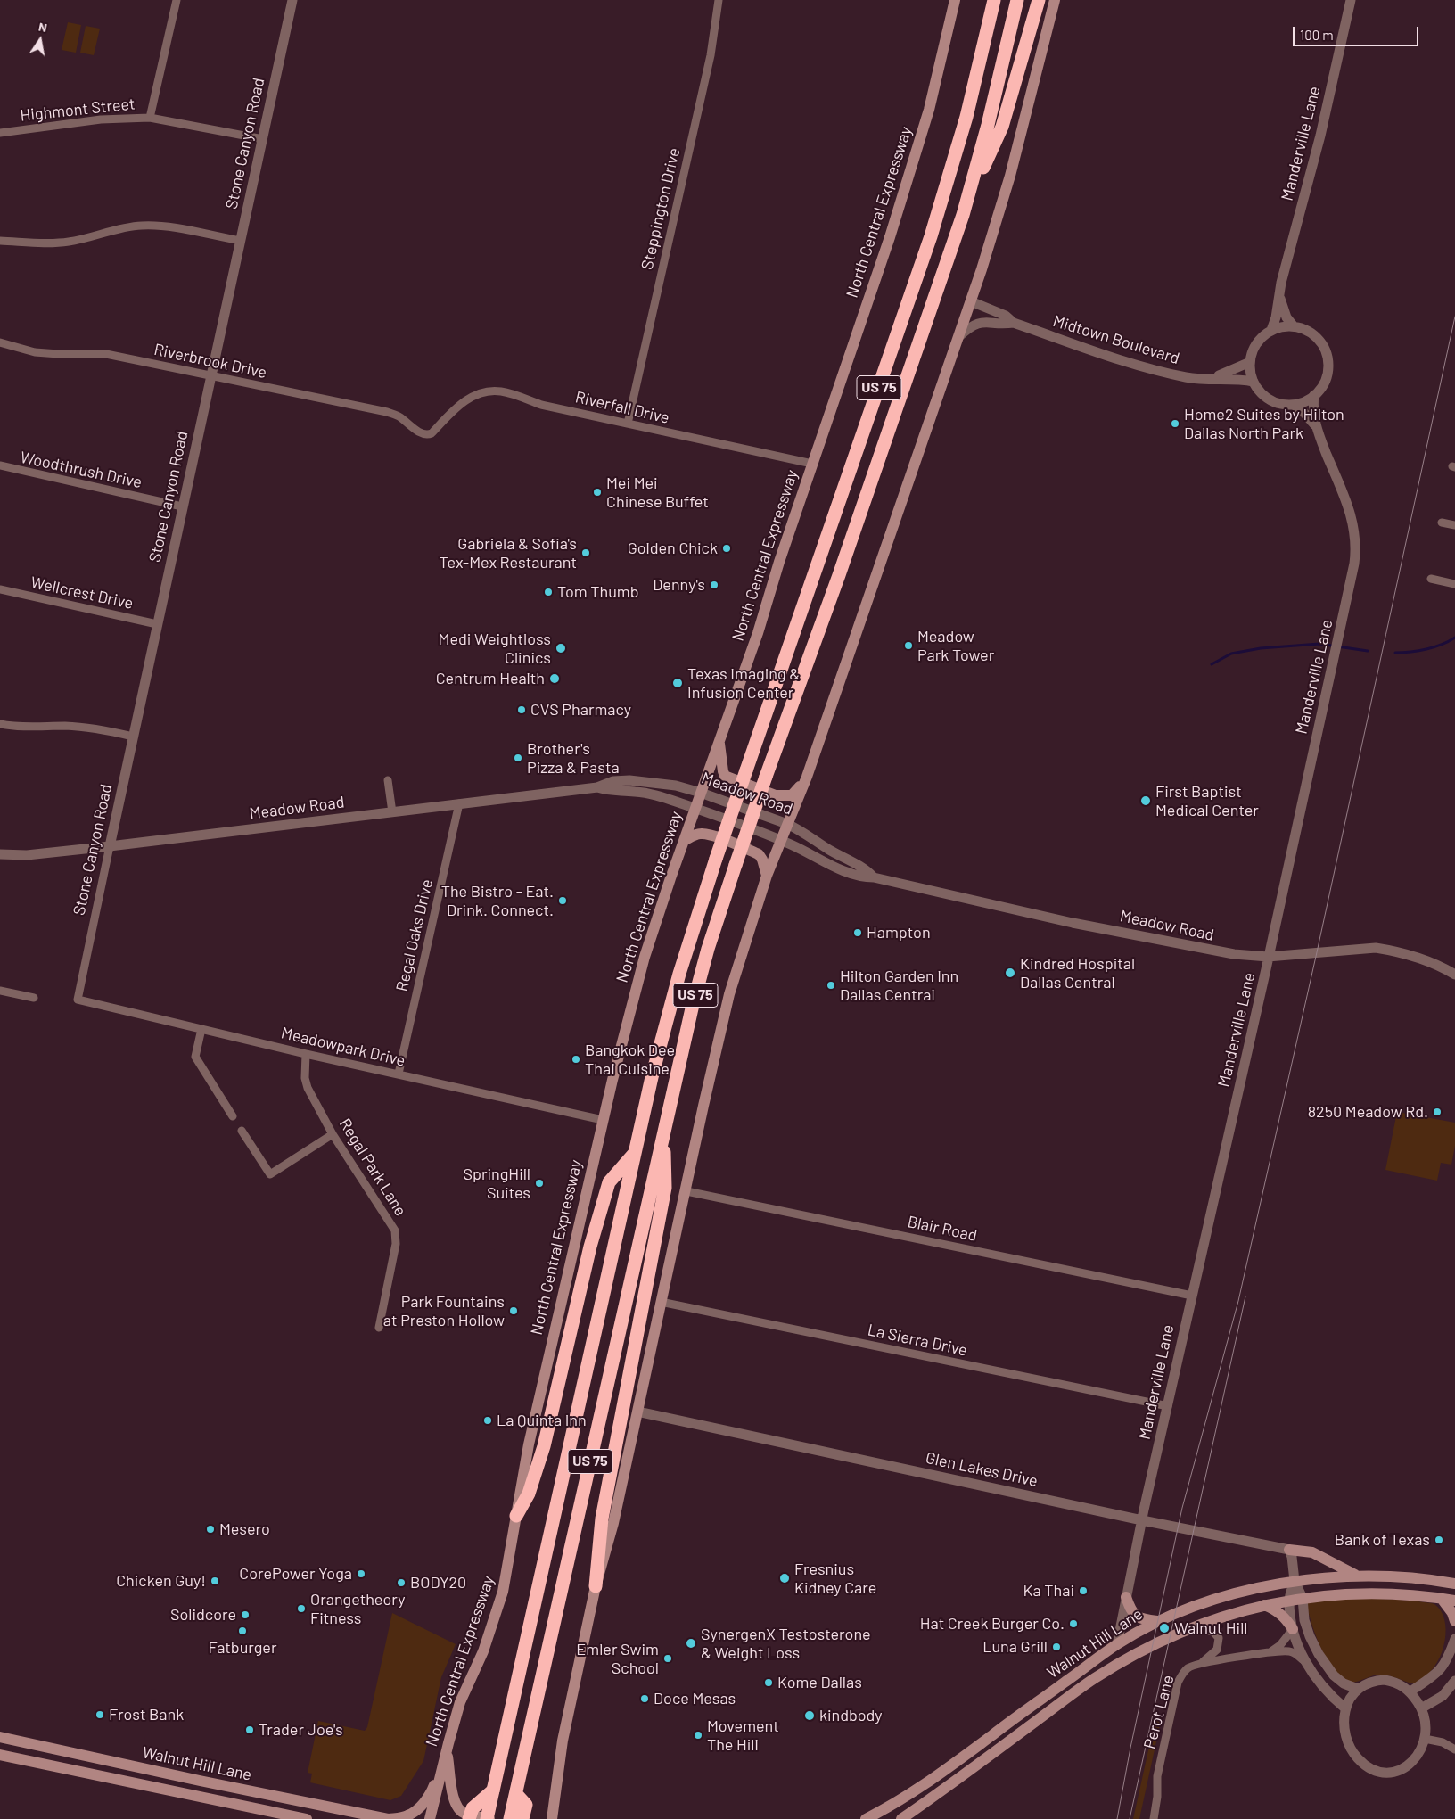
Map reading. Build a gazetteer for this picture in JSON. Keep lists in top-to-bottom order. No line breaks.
{"streets":{"highway":["US 75"],"main road":["North Central Expressway","Walnut Hill Lane"],"street":["Highmont Street","Stone Canyon Road","Manderville Lane","Steppington Drive","Midtown Boulevard","Riverbrook Drive","Riverfall Drive","Woodthrush Drive","Wellcrest Drive","Meadow Road","Regal Oaks Drive","Meadowpark Drive","Regal Park Lane","Blair Road","La Sierra Drive","Glen Lakes Drive","Perot Lane"]},"crossings":[["Highmont Street","Stone Canyon Road"],["Stone Canyon Road","Riverbrook Drive"],["Stone Canyon Road","Woodthrush Drive"],["Stone Canyon Road","Wellcrest Drive"],["Stone Canyon Road","Meadow Road"],["Stone Canyon Road","Meadowpark Drive"],["Manderville Lane","Midtown Boulevard"],["Manderville Lane","Meadow Road"],["Manderville Lane","Blair Road"],["Manderville Lane","La Sierra Drive"],["Manderville Lane","Glen Lakes Drive"],["Manderville Lane","Walnut Hill Lane"],["Steppington Drive","Riverfall Drive"],["North Central Expressway","Riverfall Drive"],["North Central Expressway","Meadow Road"],["North Central Expressway","Meadowpark Drive"],["Riverbrook Drive","Riverfall Drive"],["Meadow Road","Regal Oaks Drive"],["Regal Oaks Drive","Meadowpark Drive"],["Meadowpark Drive","Regal Park Lane"]],"places":["Home2 Suites by Hilton Dallas North Park","Mei Mei Chinese Buffet","Golden Chick","Gabriela & Sofia's Tex-Mex Restaurant","Denny's","Tom Thumb","Meadow Park Tower","Medi Weightloss Clinics","Centrum Health","Texas Imaging & Infusion Center","CVS Pharmacy","Brother's Pizza & Pasta","First Baptist Medical Center","The Bistro - Eat. Drink. Connect.","Hampton","Kindred Hospital Dallas Central","Hilton Garden Inn Dallas Central","Bangkok Dee Thai Cuisine","8250 Meadow Rd.","SpringHill Suites","Park Fountains at Preston Hollow","La Quinta Inn","Mesero","Bank of Texas","CorePower Yoga","Fresnius Kidney Care","Chicken Guy!","BODY20","Ka Thai","Orangetheory Fitness","Solidcore","Hat Creek Burger Co.","Walnut Hill","Fatburger","SynergenX Testosterone & Weight Loss","Luna Grill","Emler Swim School","Kome Dallas","Doce Mesas","Frost Bank","kindbody","Trader Joe's","Movement The Hill"],"scale_bar":"100 m","north":"top"}
